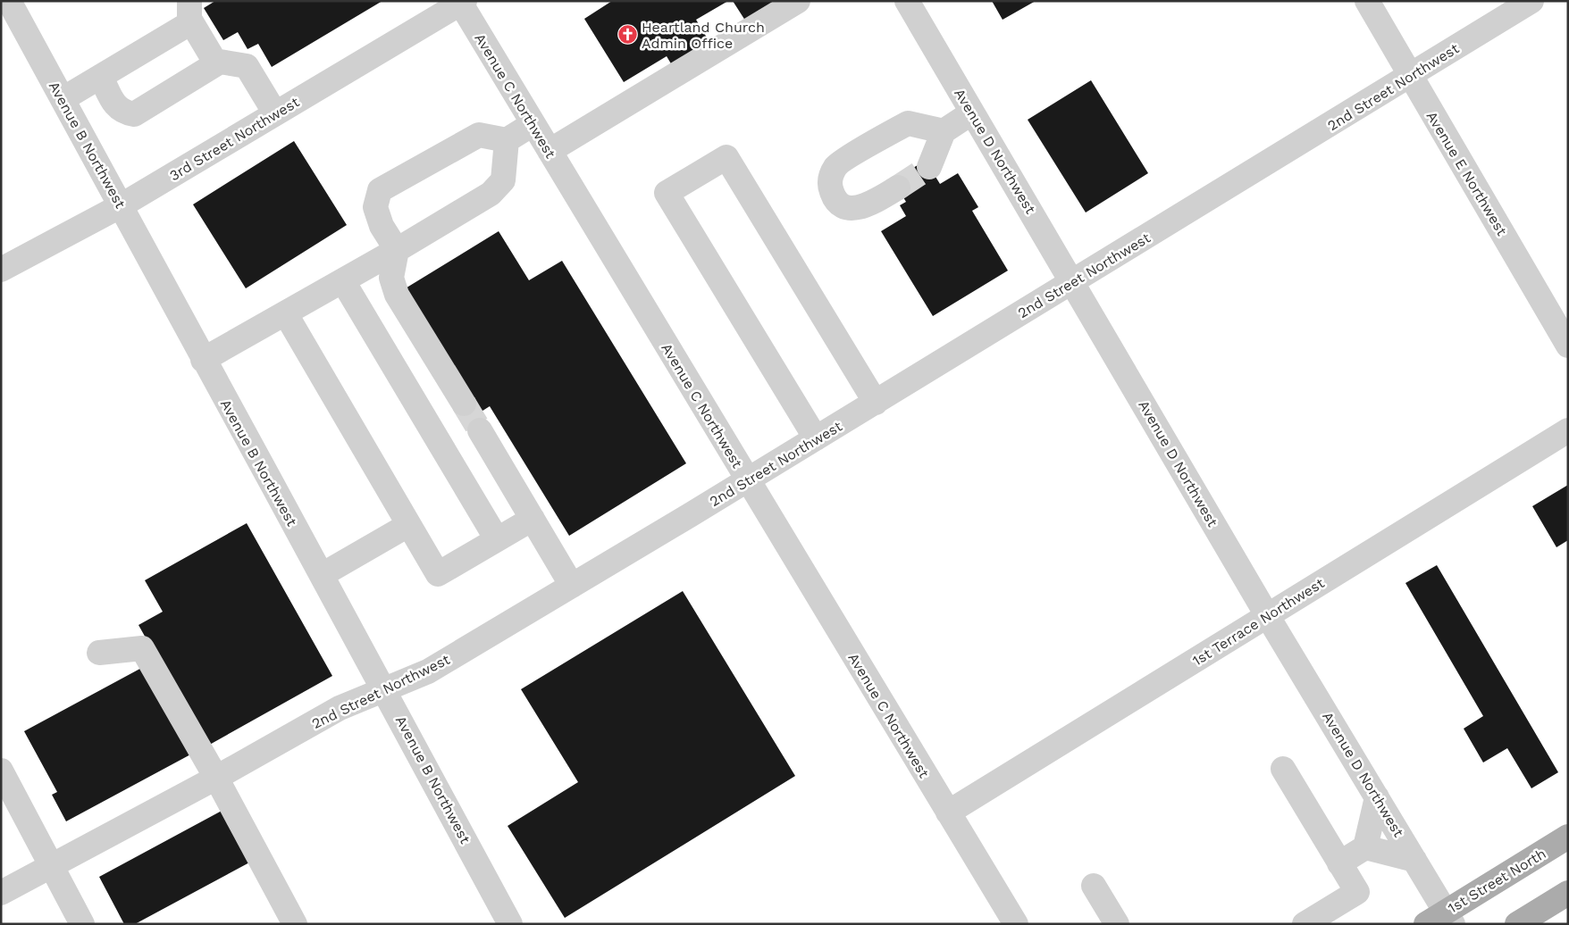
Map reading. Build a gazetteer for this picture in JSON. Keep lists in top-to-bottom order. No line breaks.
{"streets":{"main road":["1st Street North"],"street":["2nd Street Northwest","Avenue C Northwest","3rd Street Northwest","Avenue B Northwest","Avenue D Northwest","Avenue E Northwest","1st Terrace Northwest"]},"crossings":[["2nd Street Northwest","Avenue C Northwest"],["2nd Street Northwest","Avenue B Northwest"],["2nd Street Northwest","Avenue D Northwest"],["2nd Street Northwest","Avenue E Northwest"],["Avenue C Northwest","3rd Street Northwest"],["Avenue C Northwest","1st Terrace Northwest"],["3rd Street Northwest","Avenue B Northwest"],["Avenue D Northwest","1st Terrace Northwest"],["Avenue D Northwest","1st Street North"]],"places":{"church":["Heartland Church Admin Office"]}}
